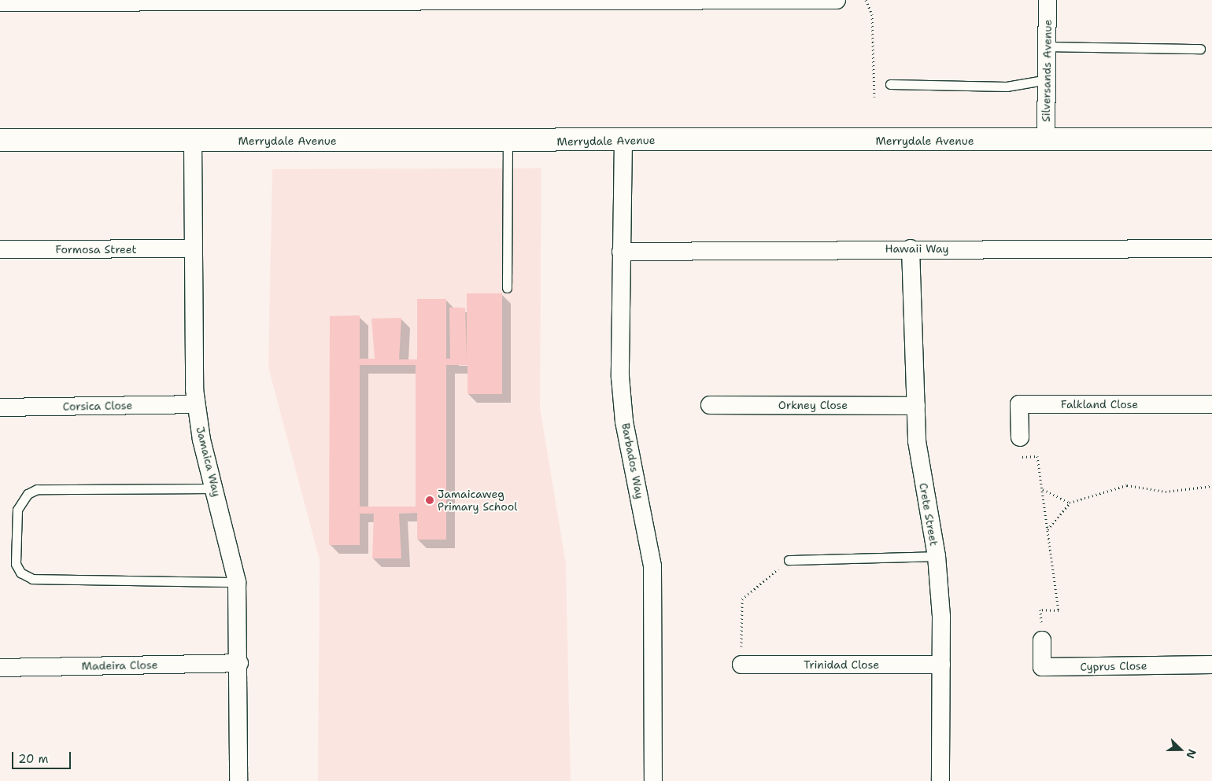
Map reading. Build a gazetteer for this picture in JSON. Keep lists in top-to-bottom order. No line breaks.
{"streets":{"street":["Silversands Avenue","Merrydale Avenue","Hawaii Way","Formosa Street","Falkland Close","Orkney Close","Corsica Close","Barbados Way","Jamaica Way","Crete Street","Trinidad Close","Madeira Close","Cyprus Close"]},"crossings":[["Silversands Avenue","Merrydale Avenue"],["Merrydale Avenue","Barbados Way"],["Merrydale Avenue","Jamaica Way"],["Hawaii Way","Barbados Way"],["Hawaii Way","Crete Street"],["Formosa Street","Jamaica Way"],["Orkney Close","Crete Street"],["Corsica Close","Jamaica Way"],["Jamaica Way","Madeira Close"],["Crete Street","Trinidad Close"]],"places":["Jamaicaweg Primary School"],"scale_bar":"20 m","north":"right"}
